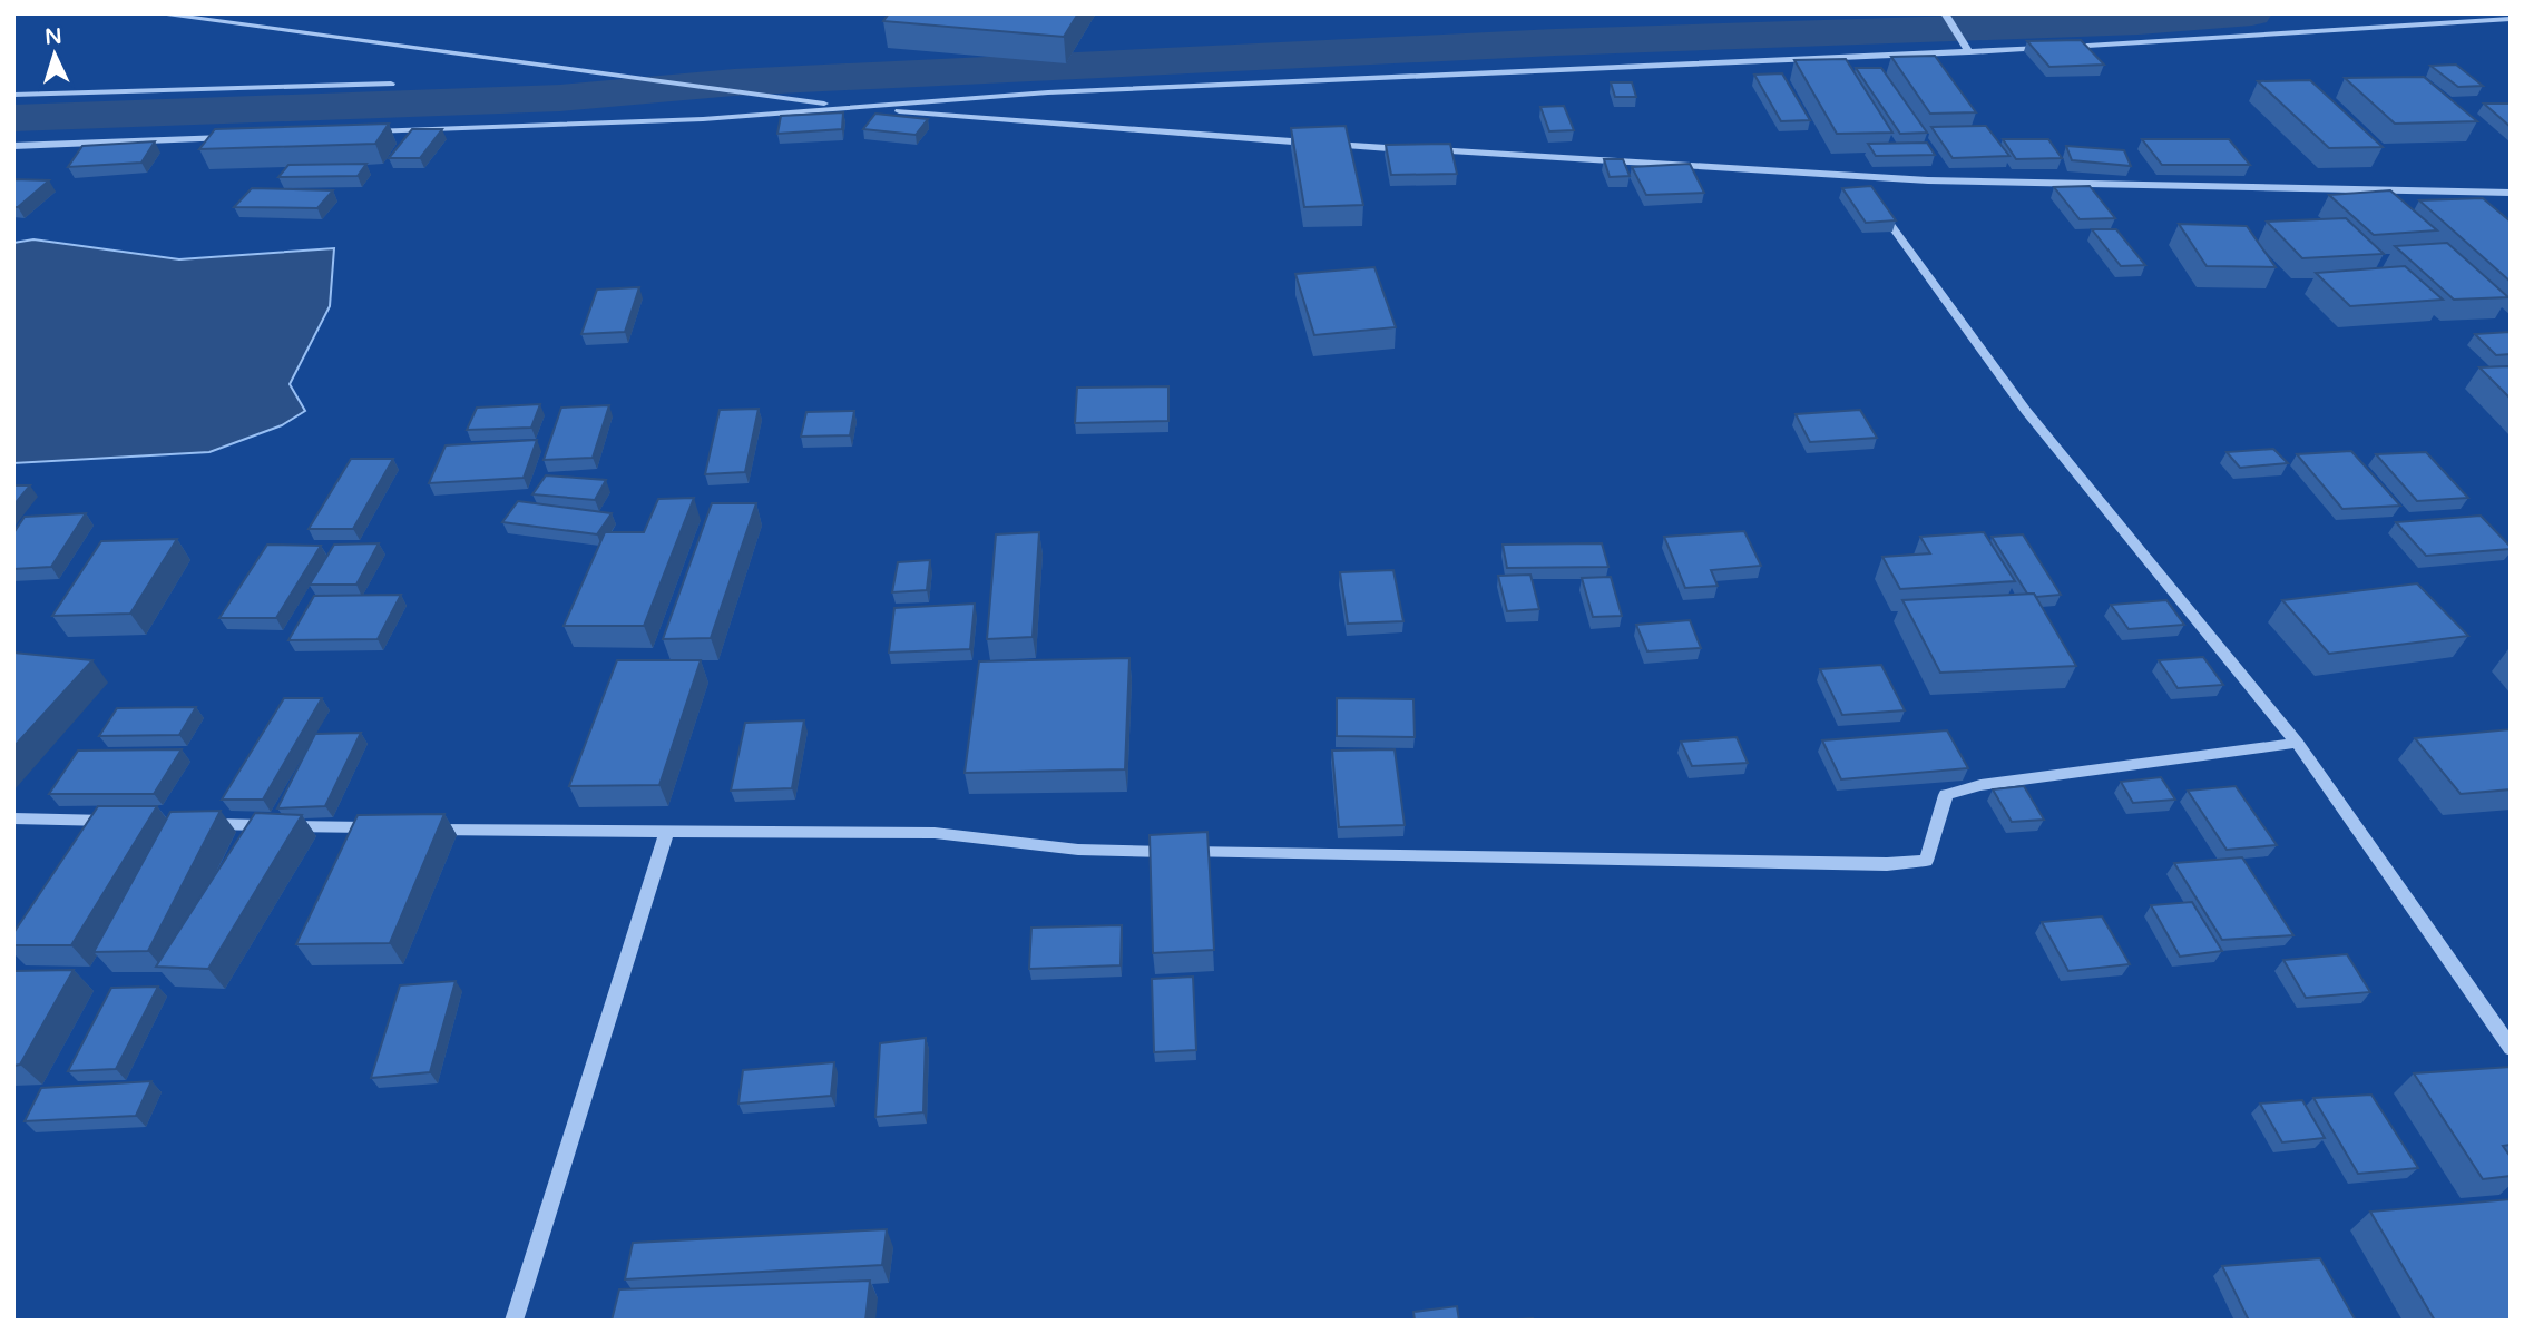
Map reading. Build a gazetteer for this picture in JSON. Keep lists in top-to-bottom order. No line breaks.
{"north":"top"}
